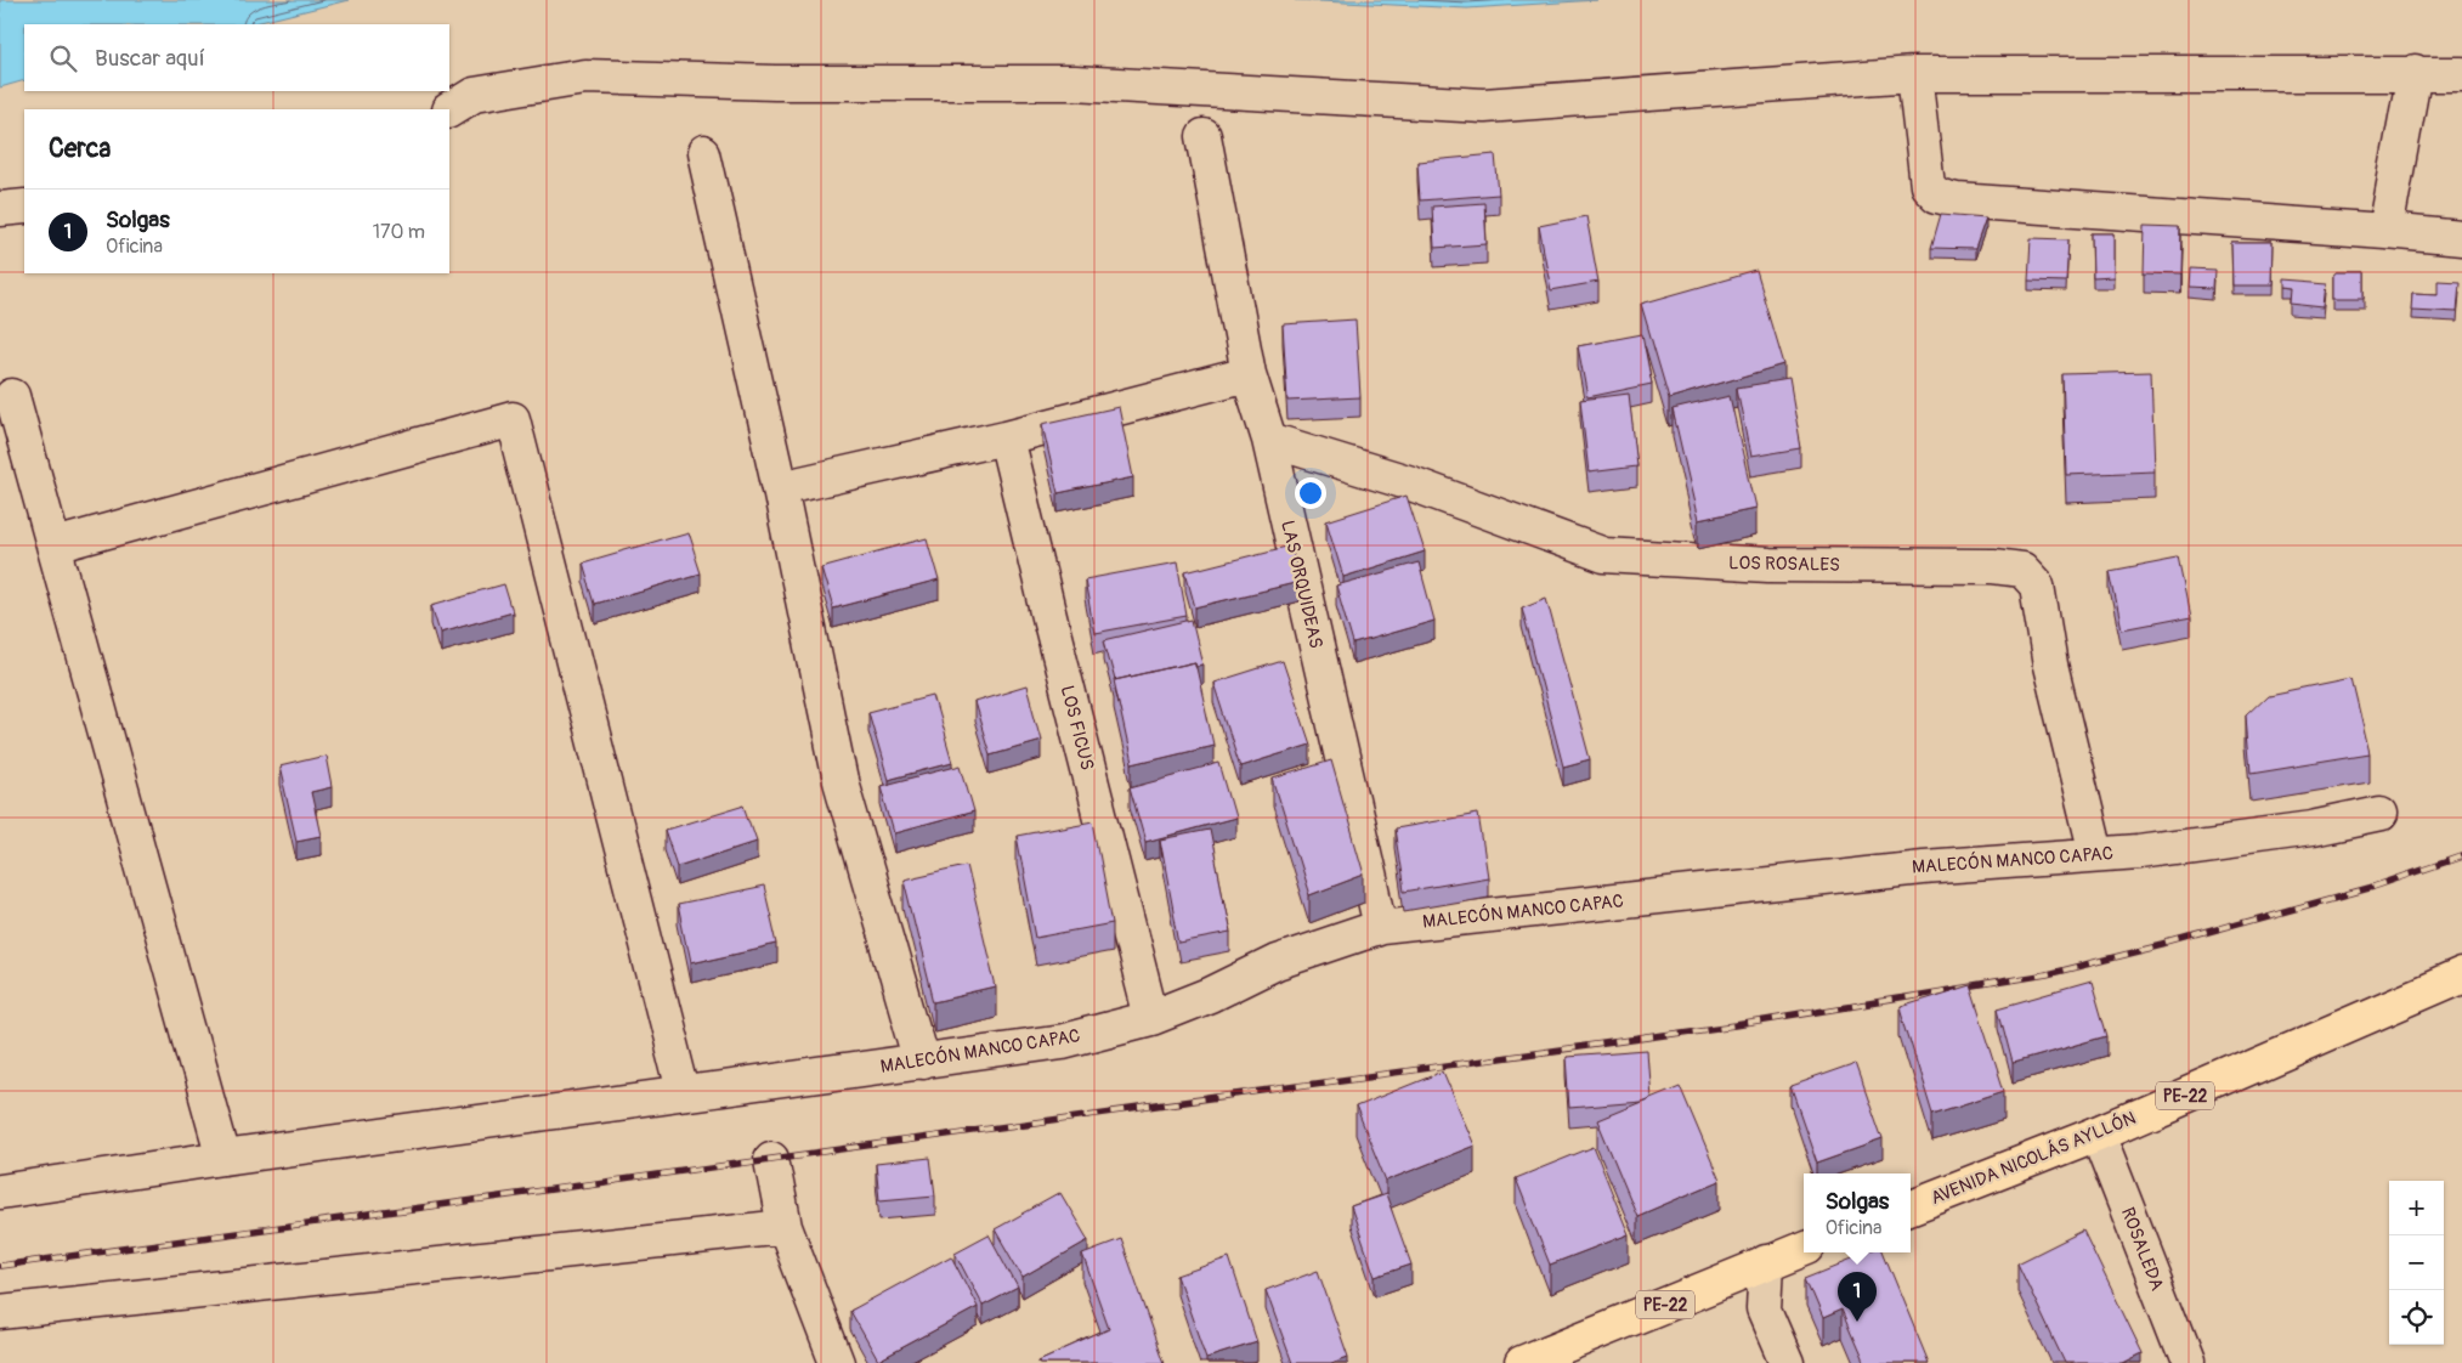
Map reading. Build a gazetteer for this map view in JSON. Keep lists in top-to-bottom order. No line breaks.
{"streets":{"highway":["PE-22","AVENIDA NICOLÁS AYLLÓN"],"street":["LOS ROSALES","LAS ORQUIDEAS","LOS FICUS","MALECÓN MANCO CAPAC","ROSALEDA"]},"crossings":[["LOS ROSALES","LAS ORQUIDEAS"],["LOS ROSALES","MALECÓN MANCO CAPAC"],["LAS ORQUIDEAS","MALECÓN MANCO CAPAC"],["LOS FICUS","MALECÓN MANCO CAPAC"],["AVENIDA NICOLÁS AYLLÓN","ROSALEDA"]],"page":{"search":"Buscar aquí","heading":"Cerca","list":[{"mark":"1","name":"Solgas","note":"Oficina","value":"170 m"}],"popup":["Solgas","Oficina"],"map_buttons":["+","−"],"pins":"1"}}
